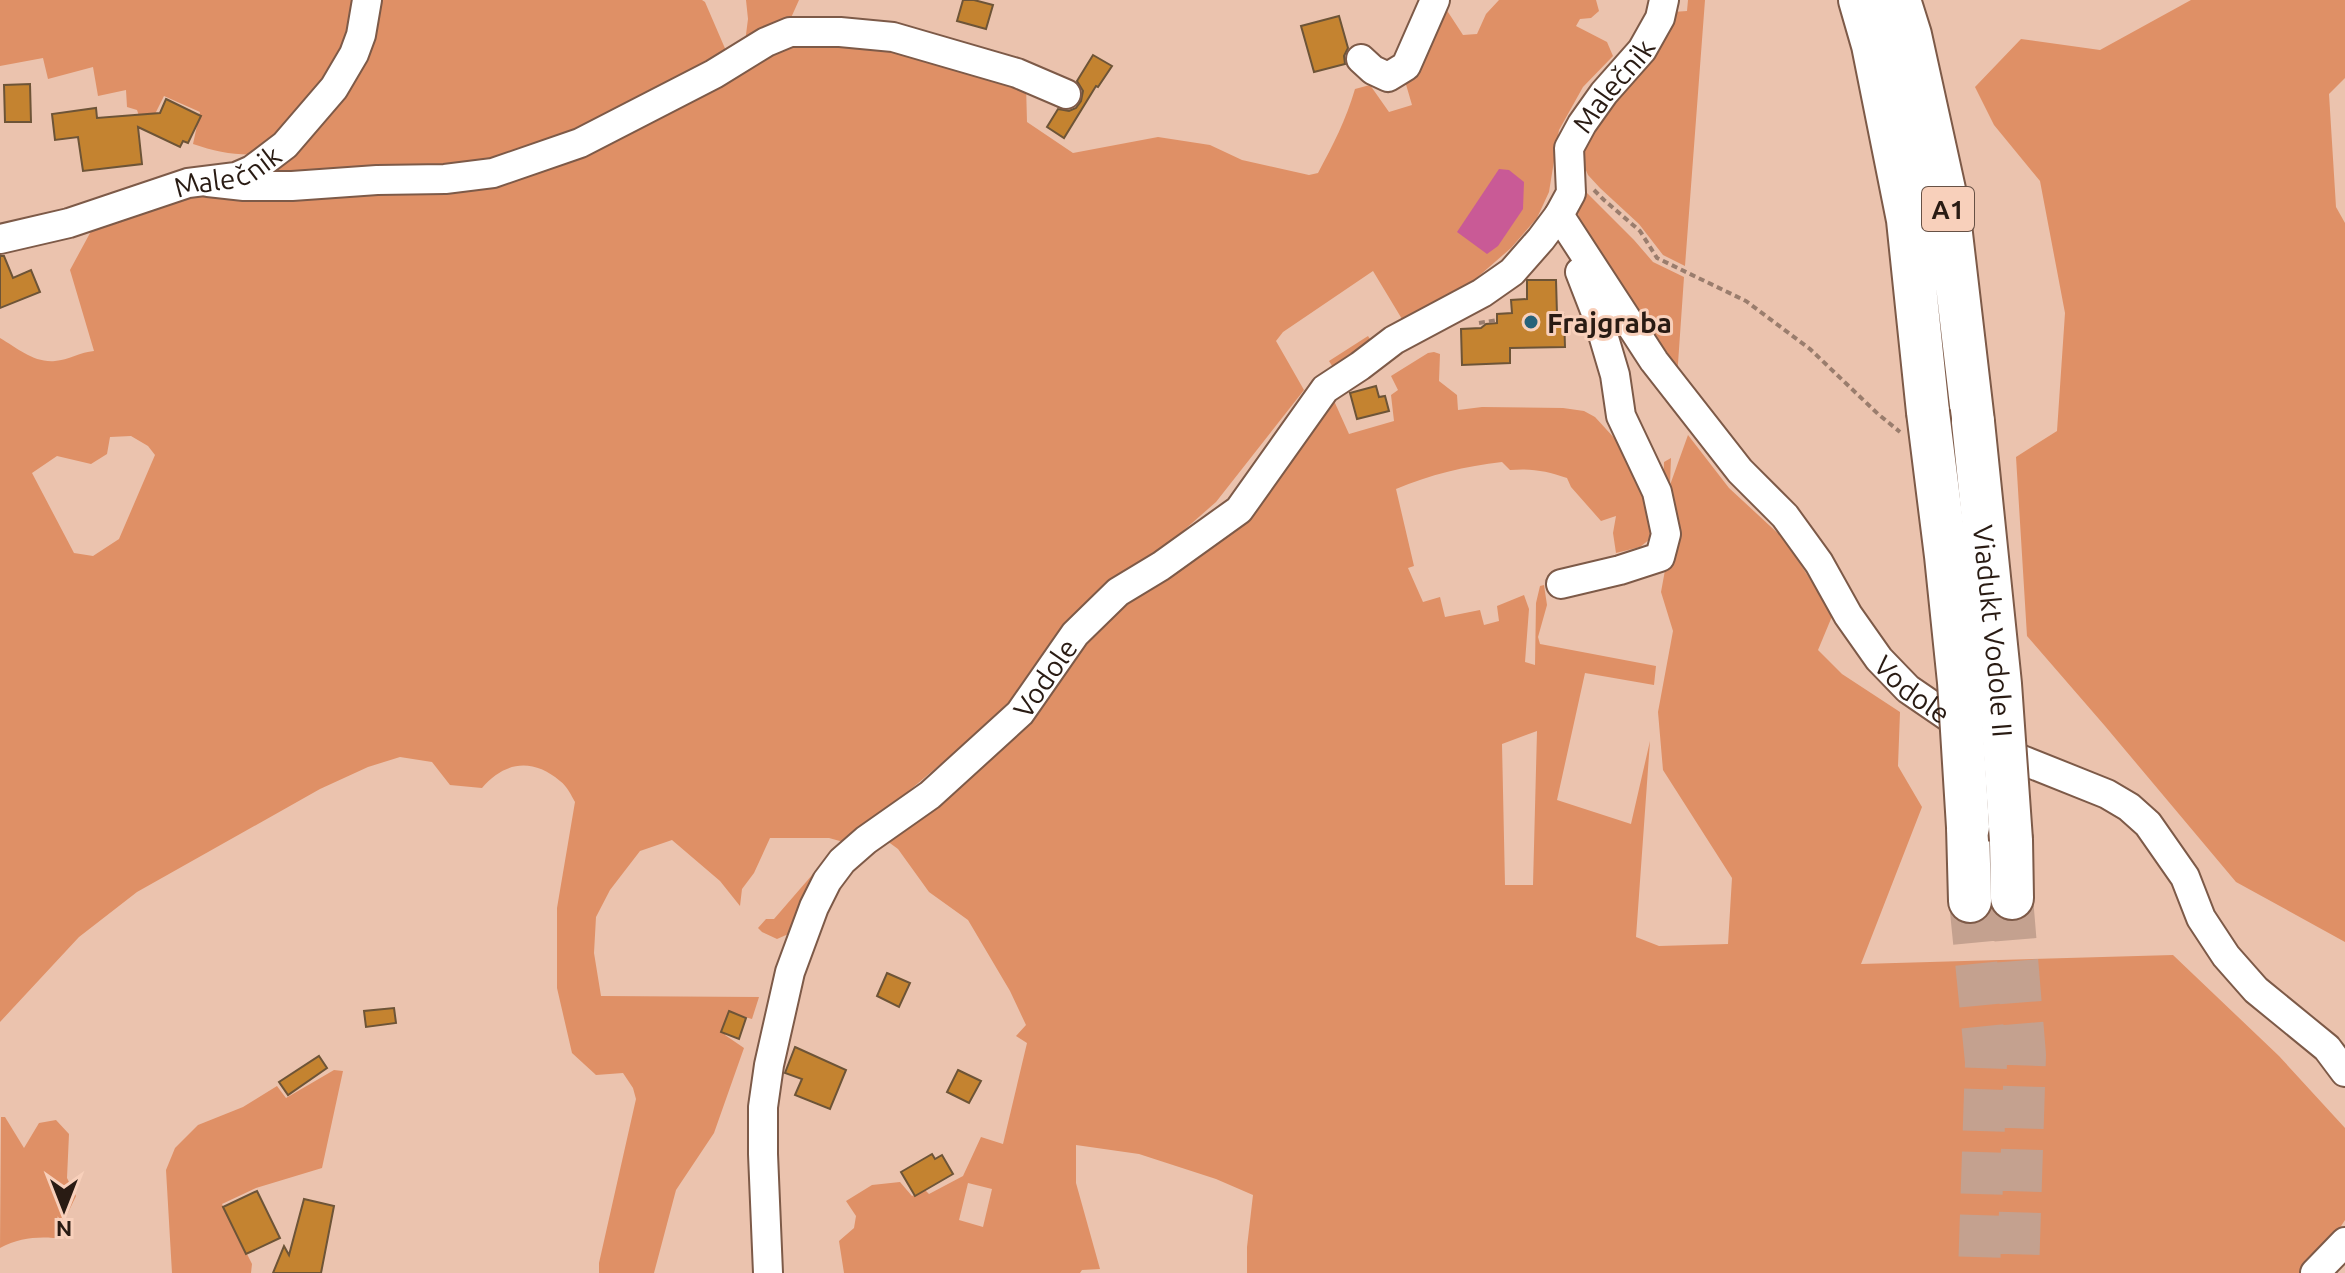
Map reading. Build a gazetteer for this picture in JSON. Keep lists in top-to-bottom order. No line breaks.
{"streets":{"highway":["A1","Viadukt Vodole II"],"street":["Malečnik","Vodole"]},"crossings":[["Malečnik","Vodole"],["A1","Viadukt Vodole II"]],"places":["Frajgraba"],"north":"bottom"}
